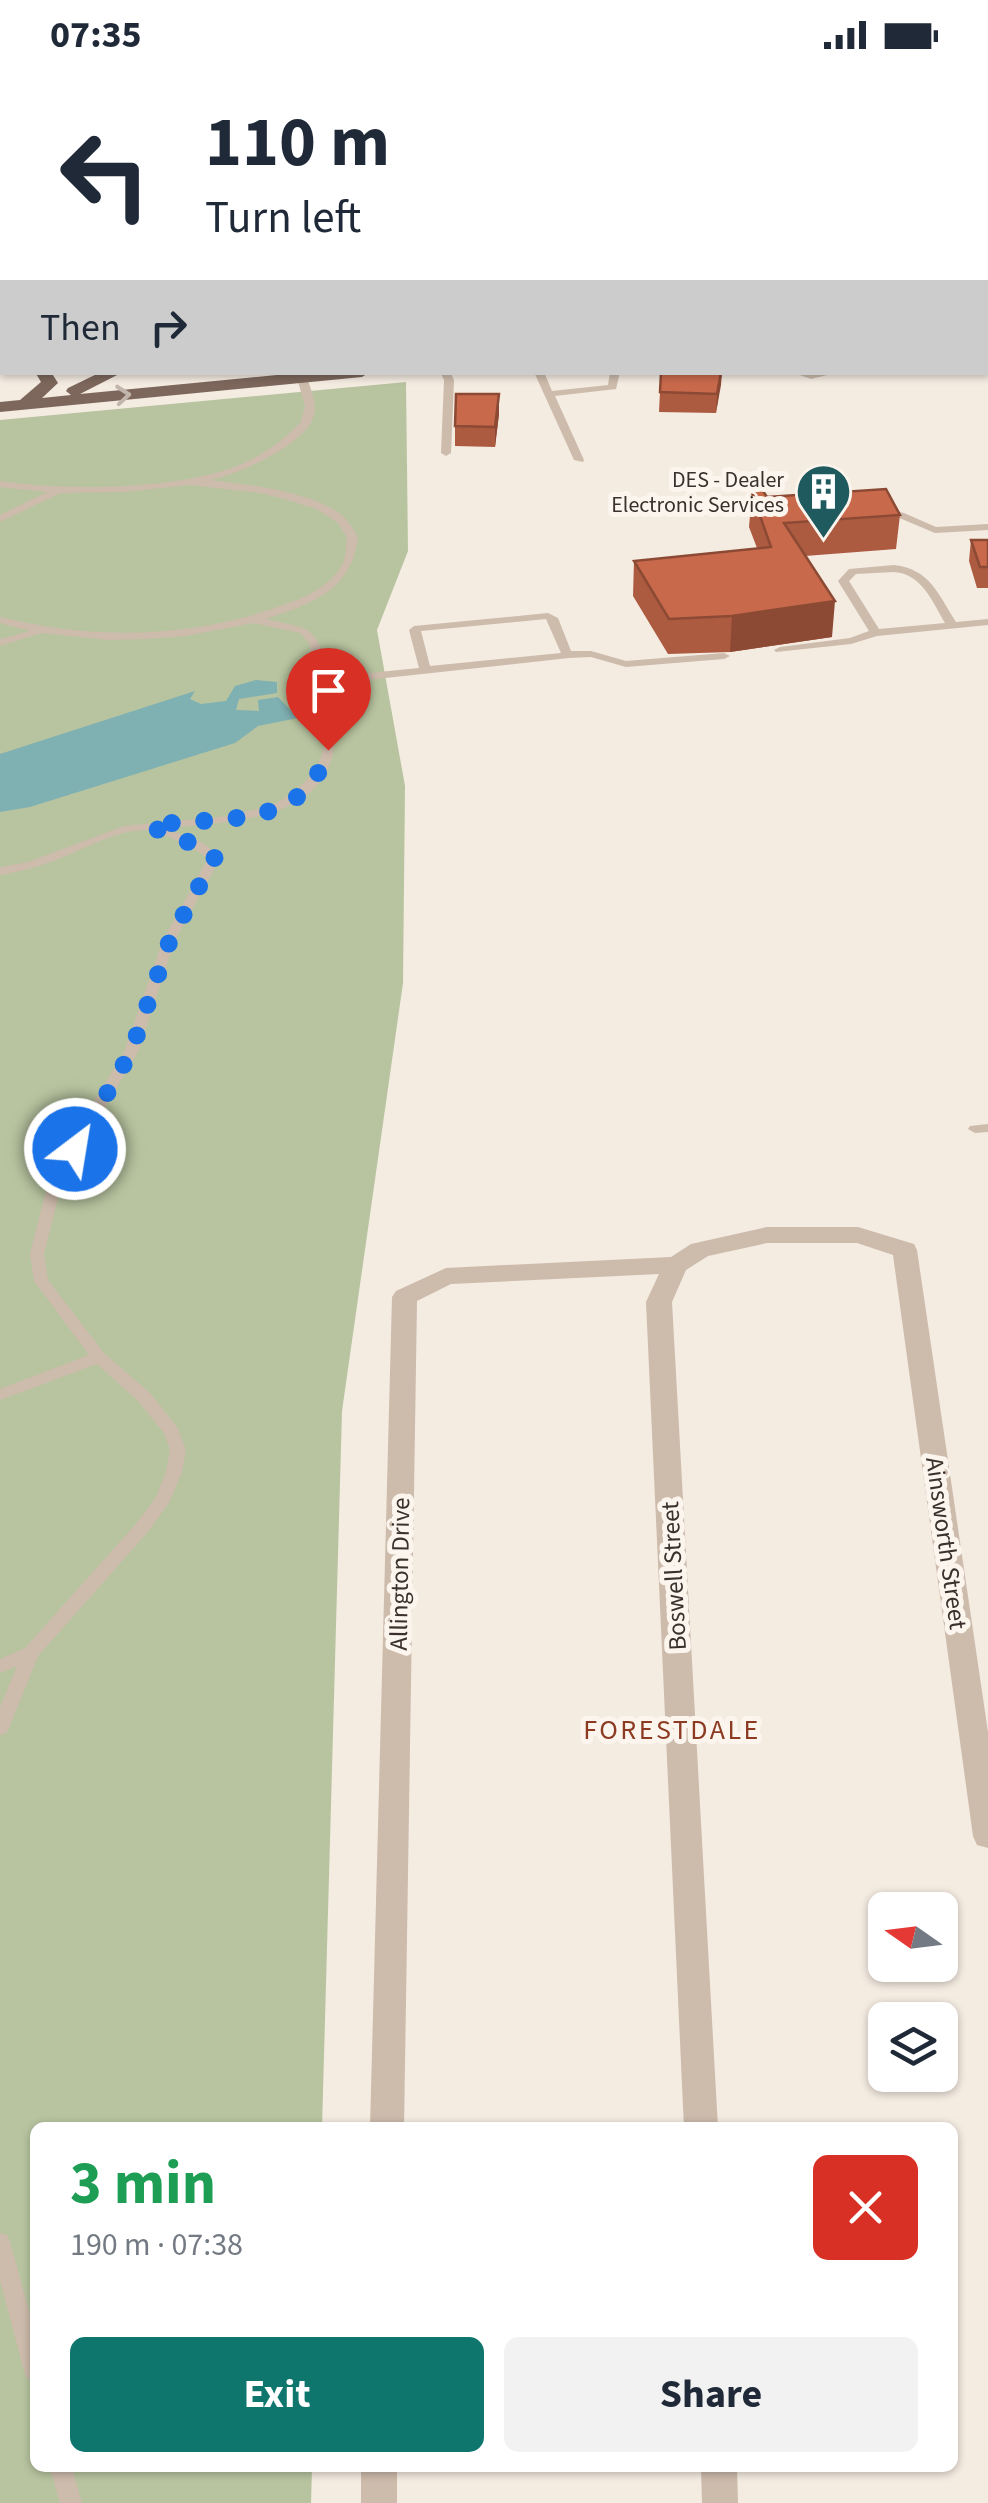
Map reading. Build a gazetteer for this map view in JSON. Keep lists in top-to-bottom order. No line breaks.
{"streets":{"street":["Ainsworth Street","Allington Drive","Boswell Street"]},"crossings":[["Ainsworth Street","Allington Drive"],["Ainsworth Street","Boswell Street"],["Allington Drive","Boswell Street"]],"districts":["FORESTDALE"],"places":{"building":["DES - Dealer Electronic Services"]},"north":"left","page":{"status":"07:35","turn":["110 m","Turn left"],"then":"Then","heading":["3 min","190 m · 07:38"],"buttons":["Exit","Share"]}}
